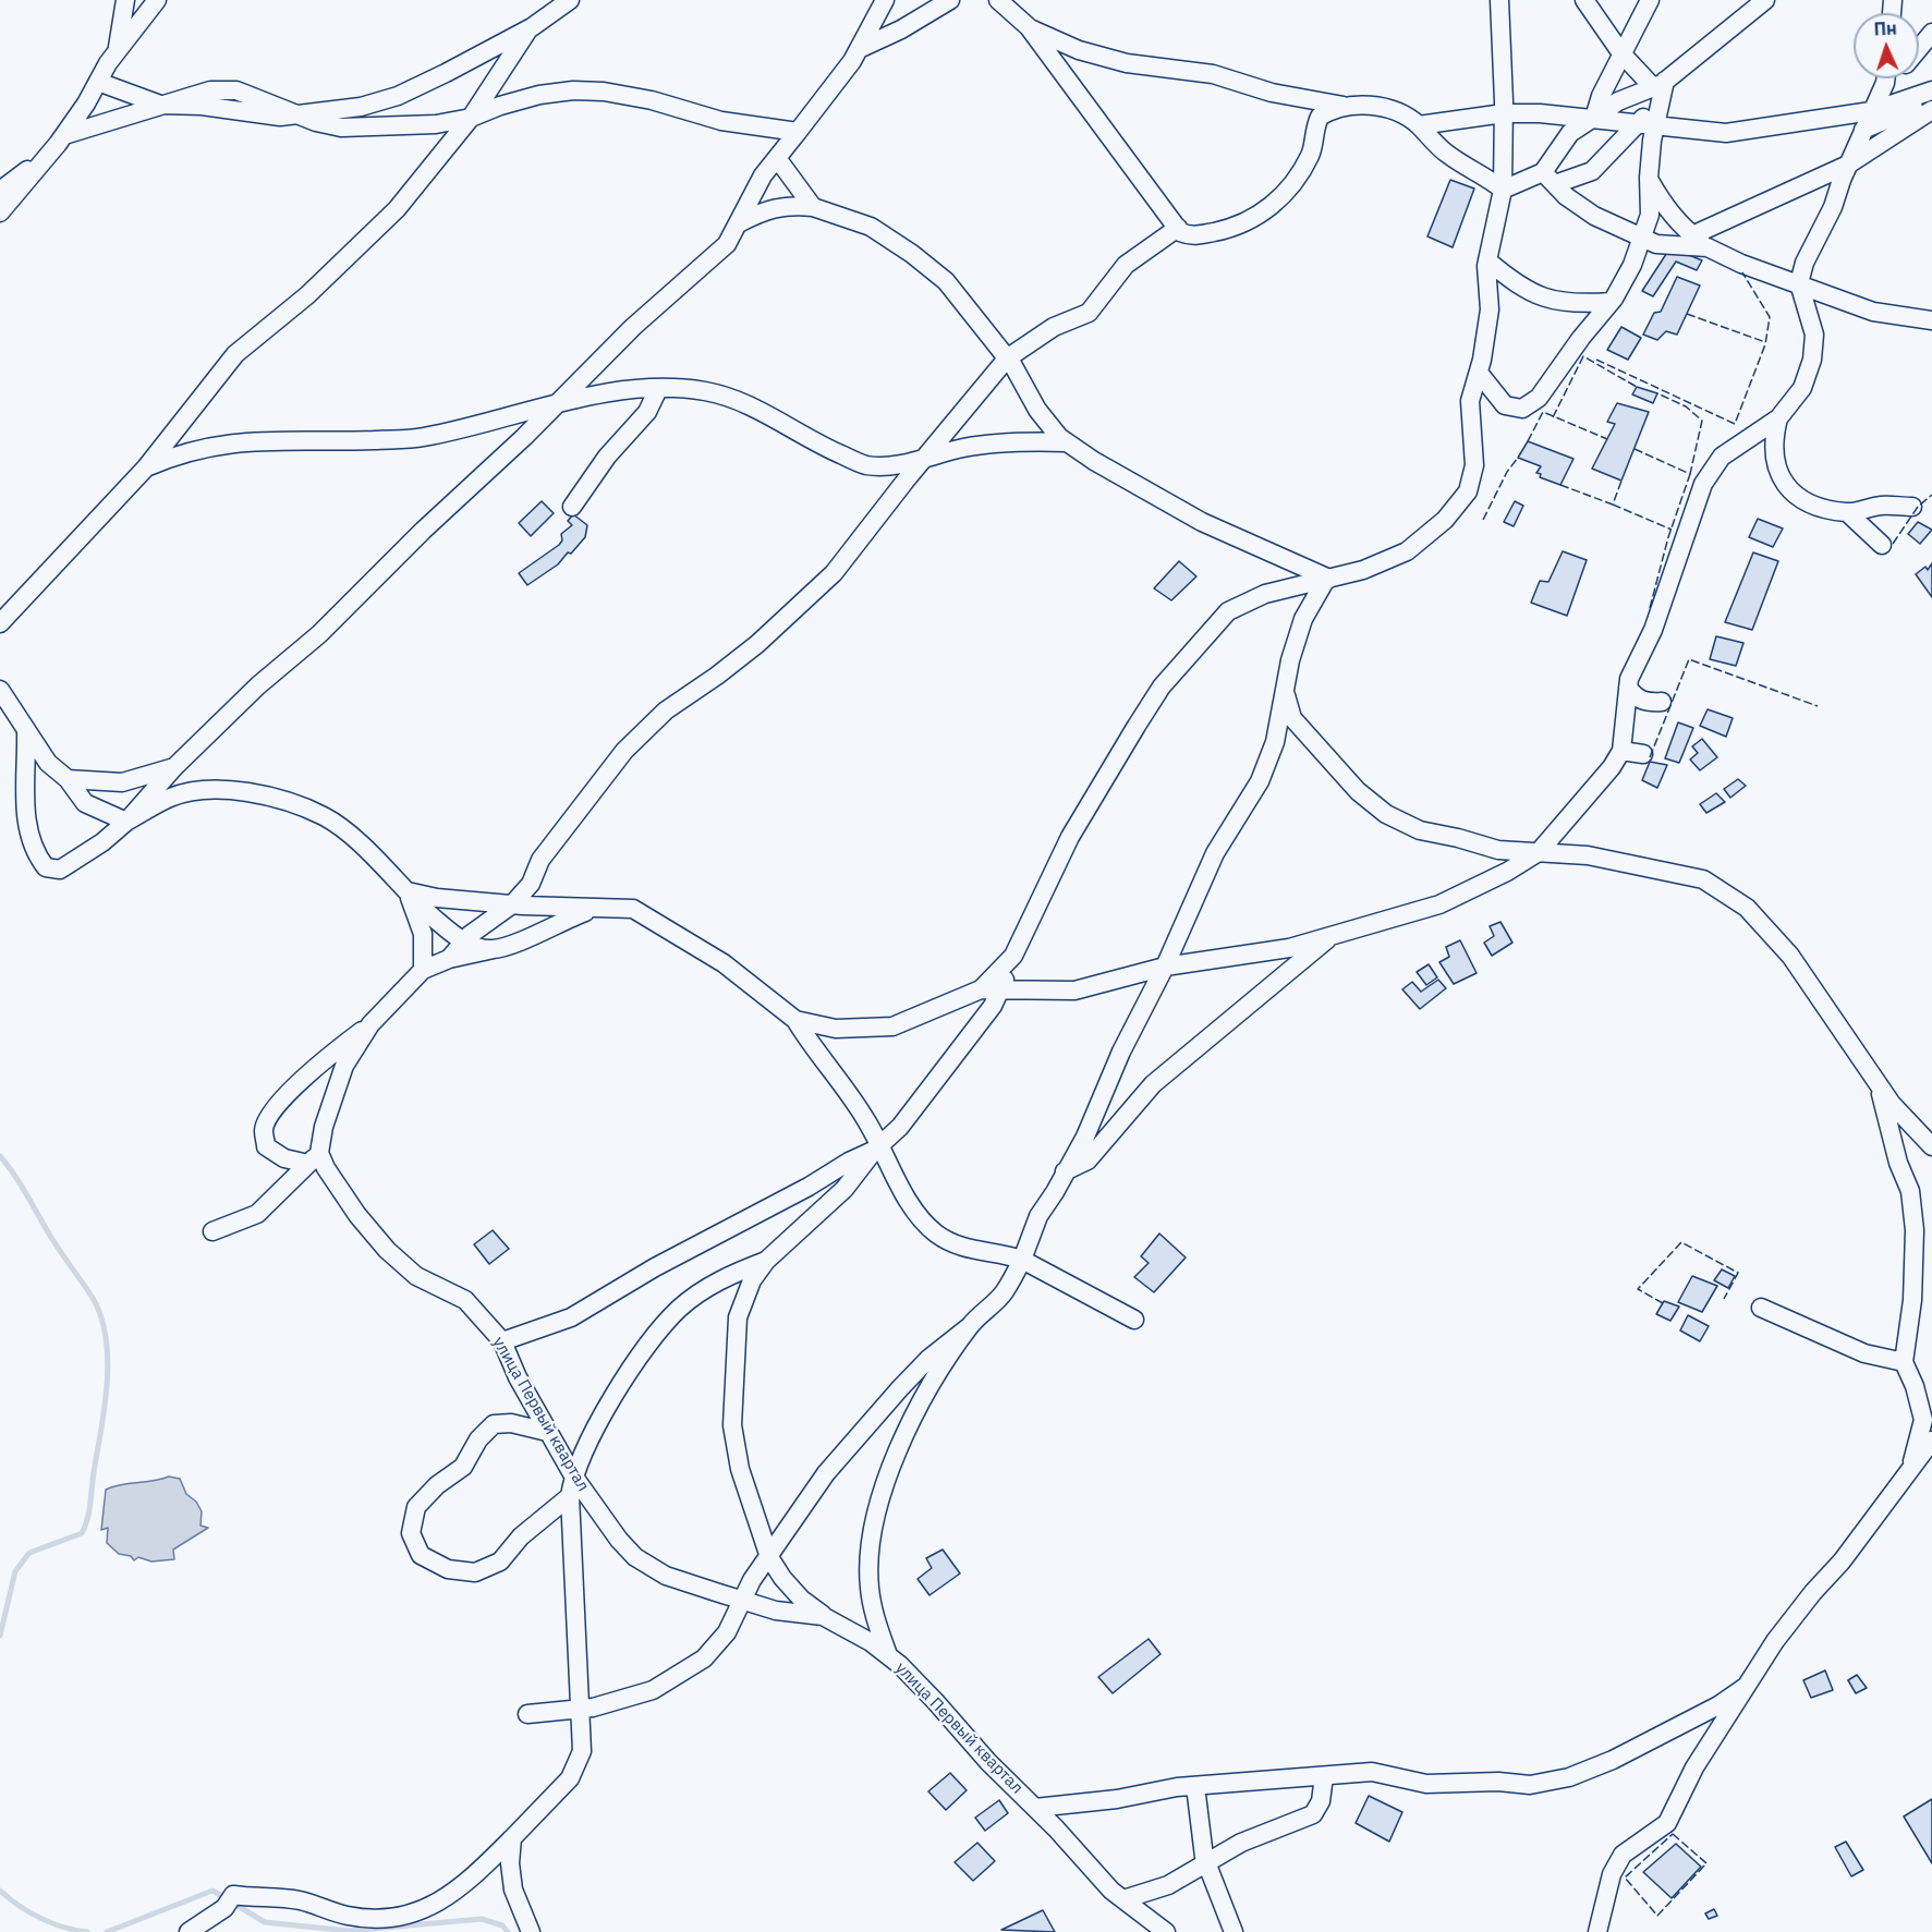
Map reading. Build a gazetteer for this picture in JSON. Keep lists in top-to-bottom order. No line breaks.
{"streets":{"street":["улица Первый квартал"]},"north":"top"}
